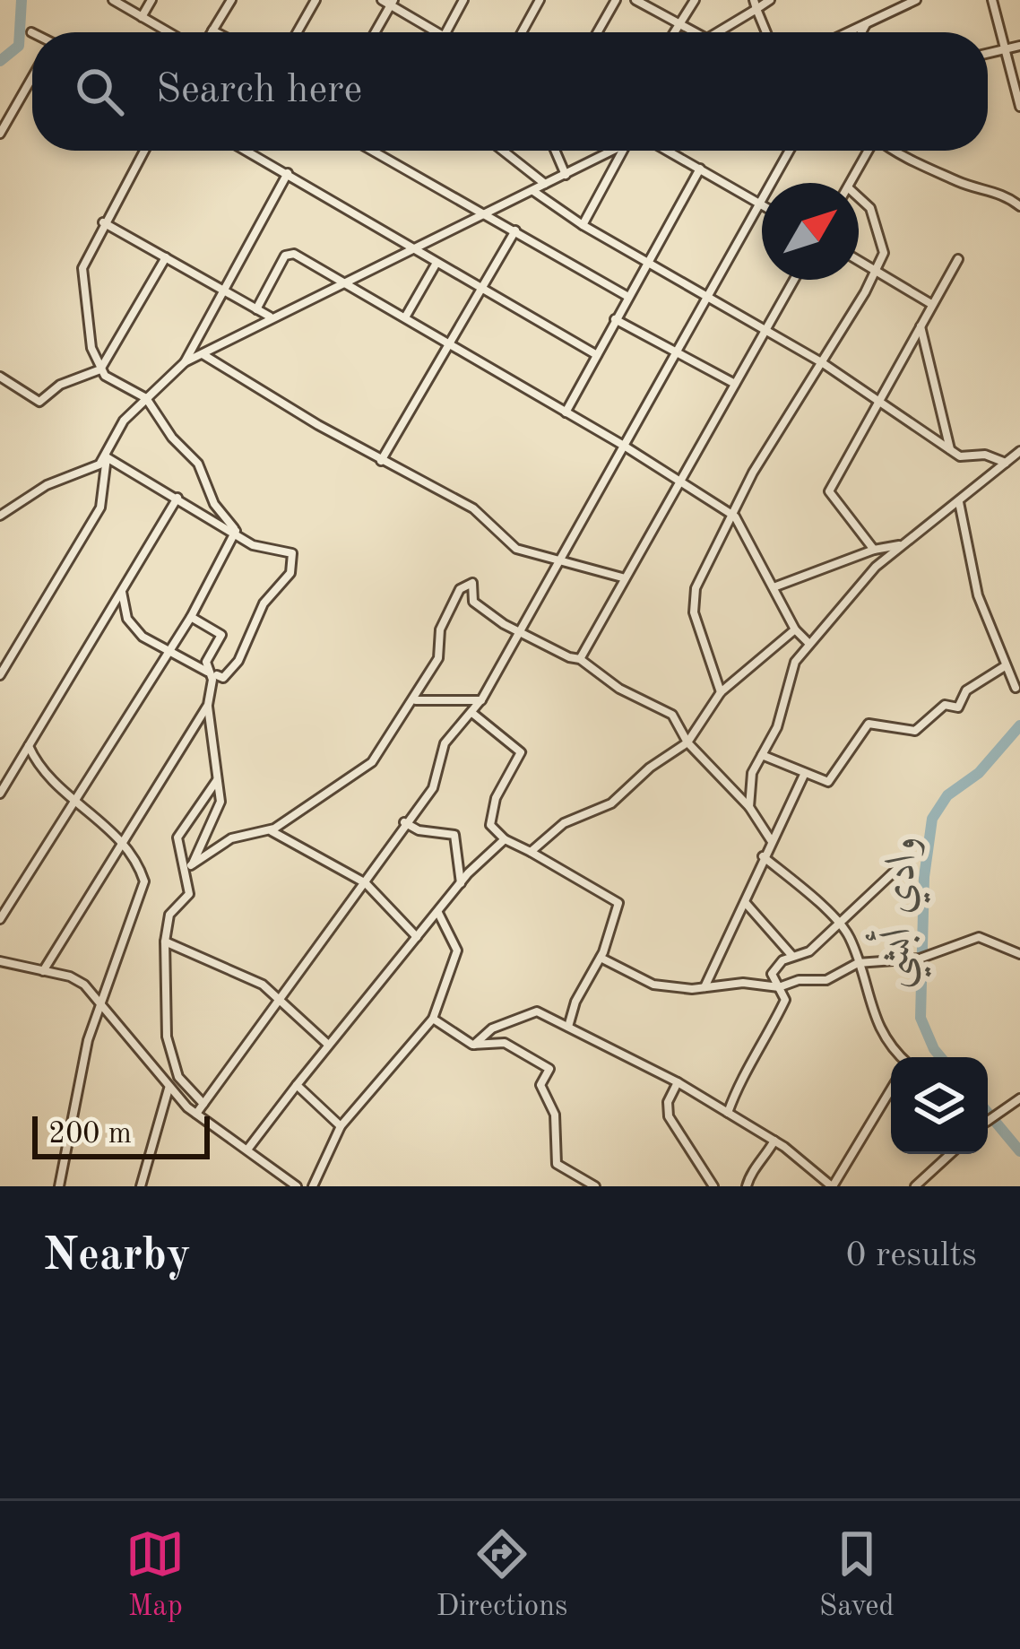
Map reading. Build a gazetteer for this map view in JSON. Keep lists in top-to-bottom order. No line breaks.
{"water":["وادي أبشي"],"scale_bar":"200 m","north":"top right","page":{"search":"Search here","scale":"200 m","heading":["Nearby","0 results"],"nav":["Map","Directions","Saved"]}}
